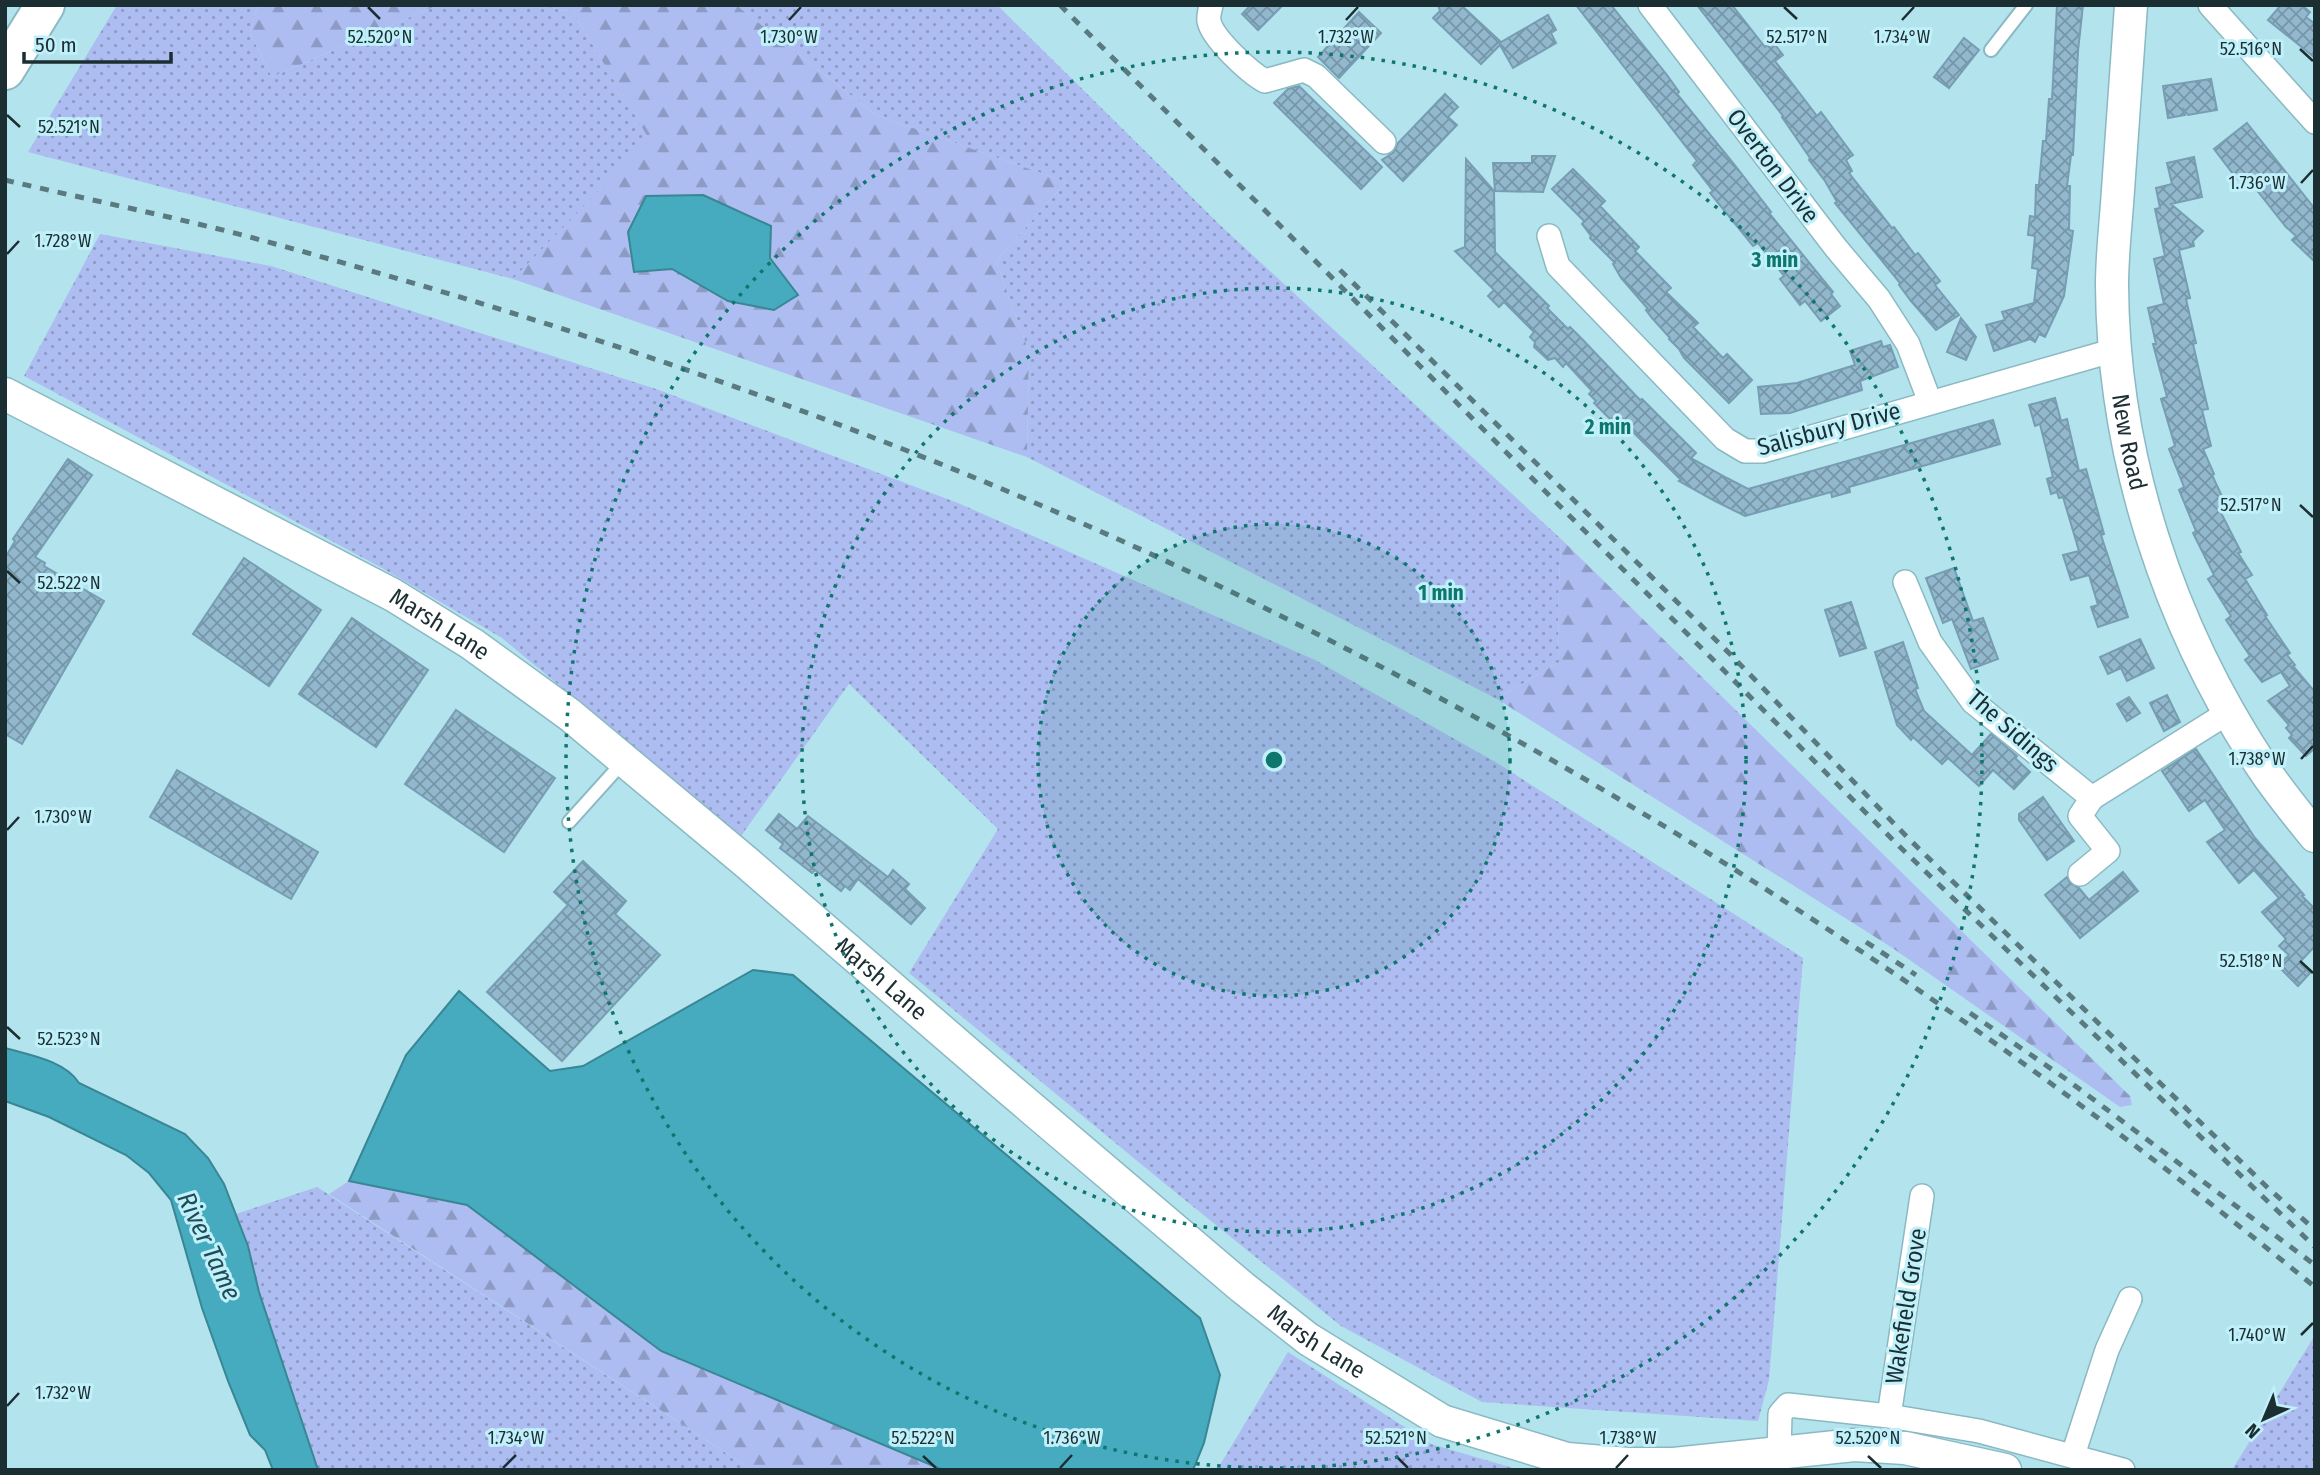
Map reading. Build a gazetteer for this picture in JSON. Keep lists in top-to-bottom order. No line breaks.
{"streets":{"main road":["New Road","Marsh Lane"],"street":["Overton Drive","Salisbury Drive","The Sidings","Wakefield Grove"]},"crossings":[["Overton Drive","Salisbury Drive"],["Salisbury Drive","New Road"]],"water":["River Tame"],"scale_bar":"50 m","north":"bottom left","coordinates":["52.520°N","52.517°N","1.730°W","1.732°W","1.734°W","52.516°N","52.521°N","1.736°W","1.728°W","52.522°N","1.738°W","52.518°N","52.523°N","1.740°W"],"rings":["3 min","2 min","1 min"]}
